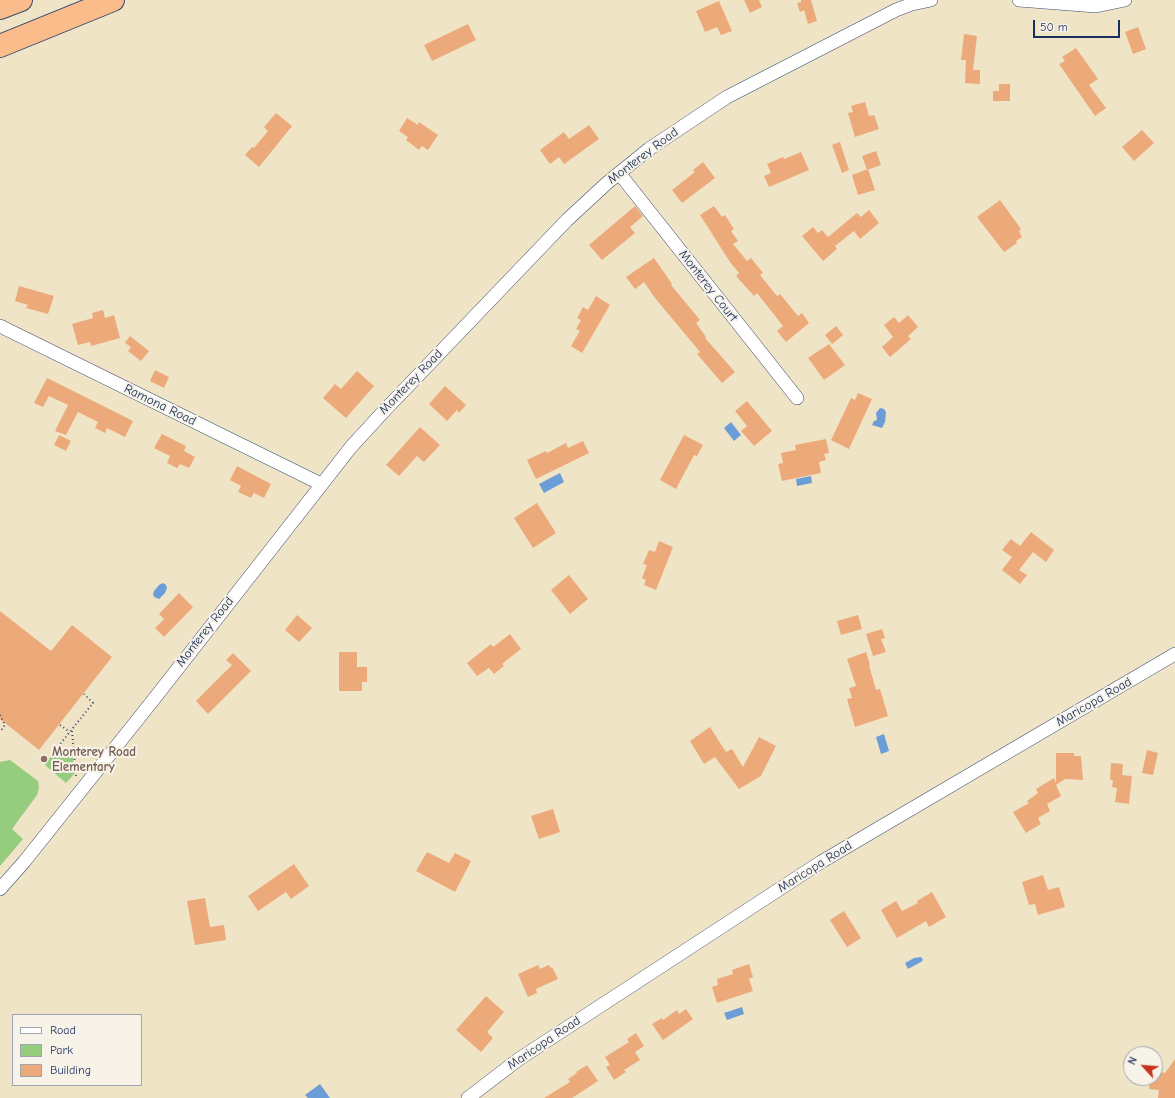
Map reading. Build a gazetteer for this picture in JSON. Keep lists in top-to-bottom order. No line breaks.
{"streets":{"street":["Monterey Road","Monterey Court","Ramona Road","Maricopa Road"]},"crossings":[["Monterey Road","Monterey Court"],["Monterey Road","Ramona Road"]],"places":["Monterey Road Elementary"],"legend":["Road","Park","Building"],"scale_bar":"50 m","north":"top left"}
